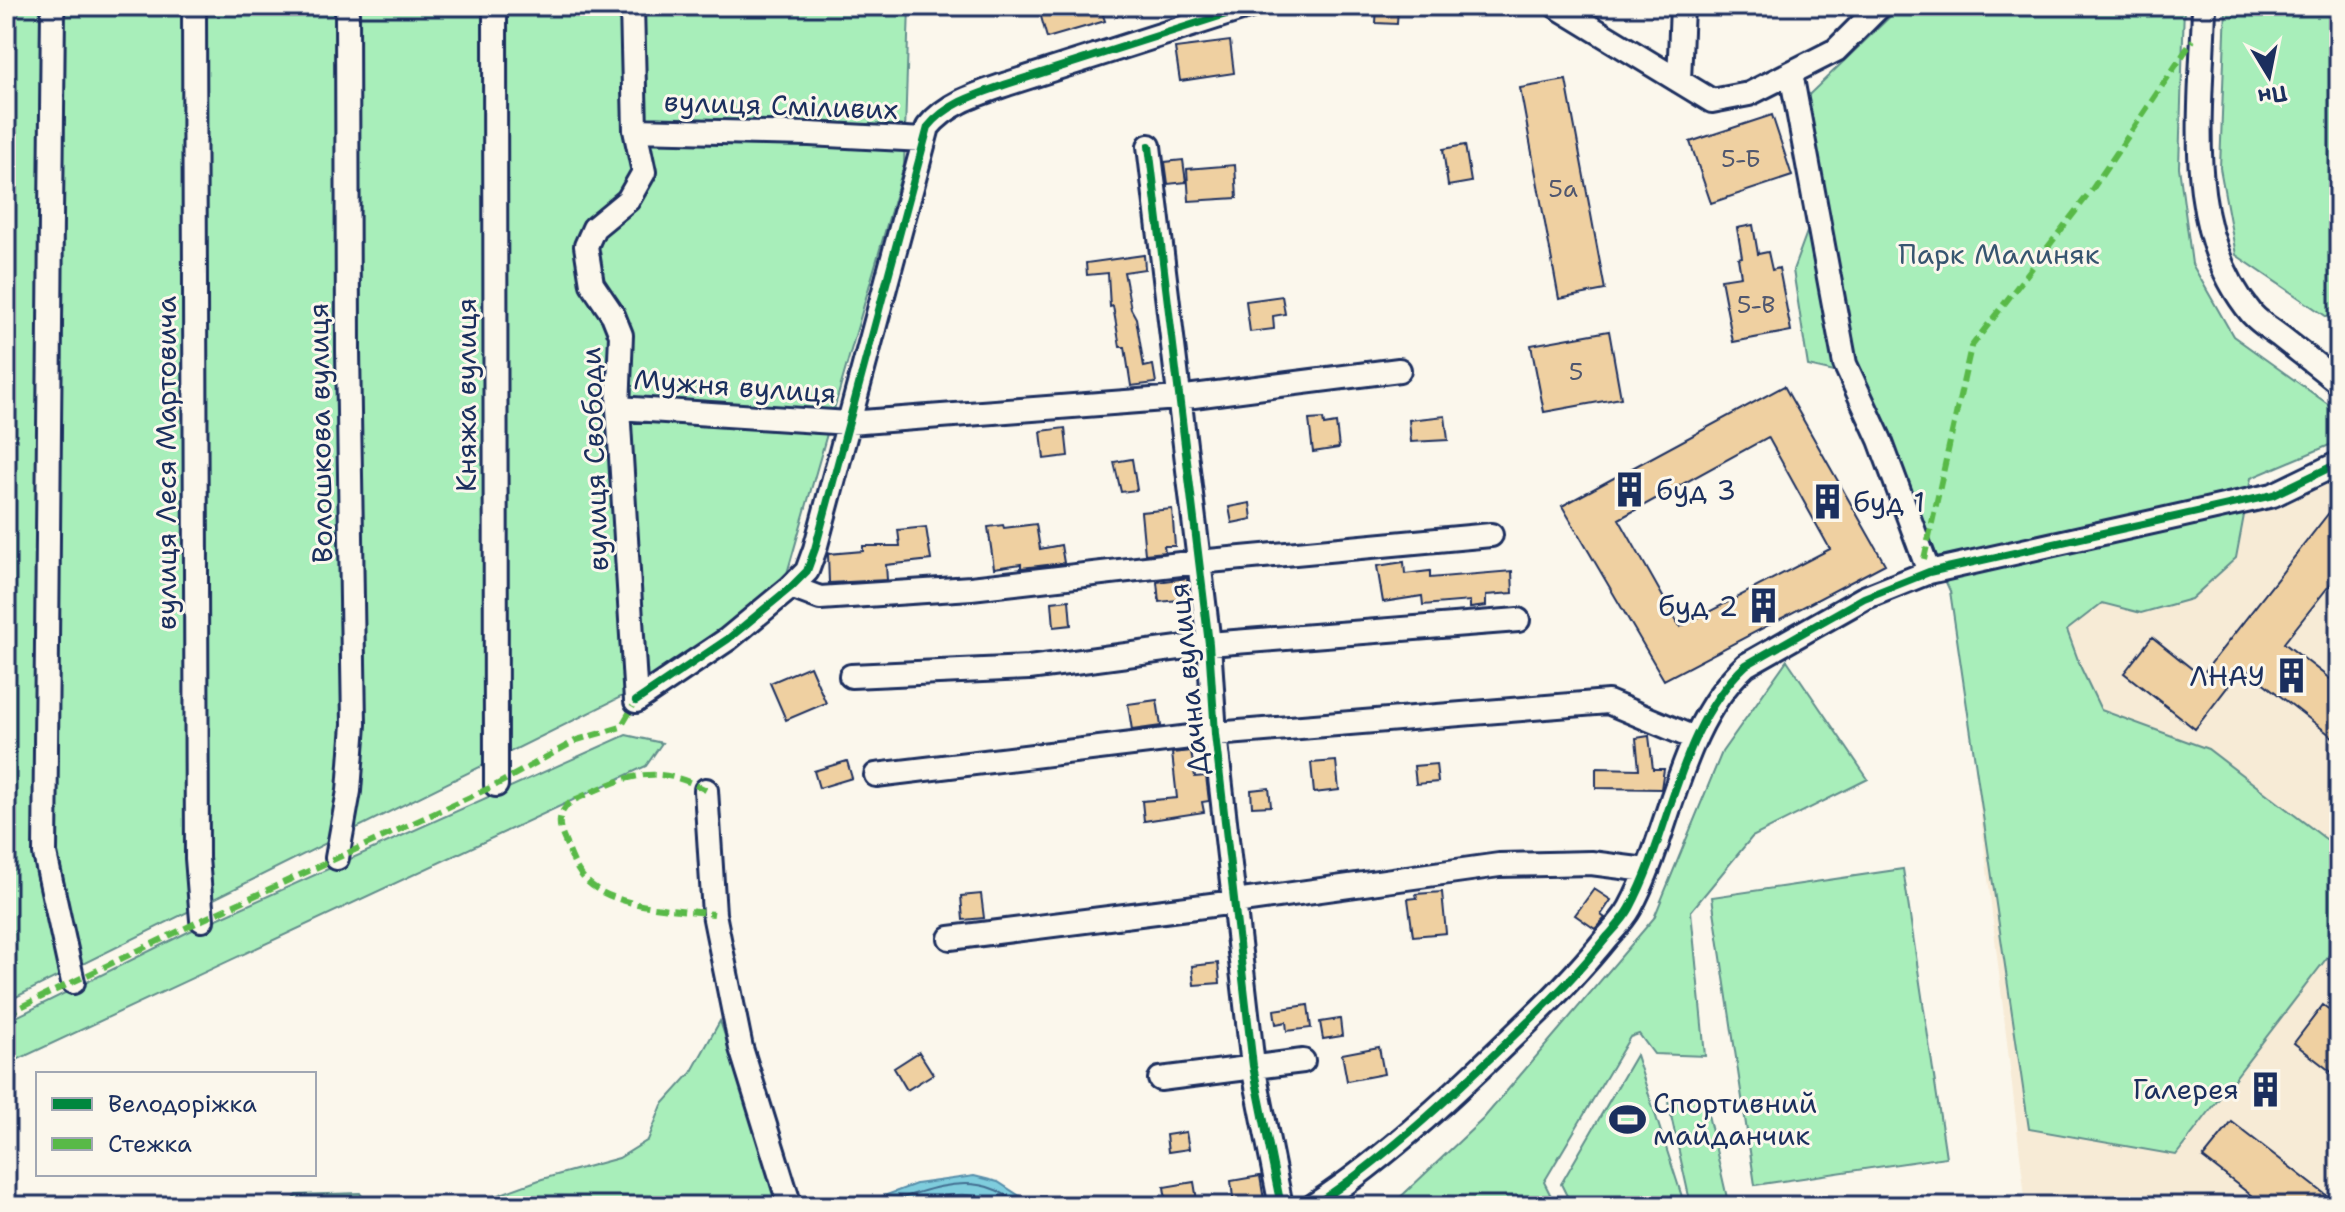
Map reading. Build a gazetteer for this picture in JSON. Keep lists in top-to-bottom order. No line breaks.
{"streets":{"street":["вулиця Сміливих","Мужня вулиця","Княжа вулиця","Волошкова вулиця","вулиця Свободи","вулиця Леся Мартовича","Дачна вулиця"]},"crossings":[["вулиця Сміливих","вулиця Свободи"],["Мужня вулиця","вулиця Свободи"],["Мужня вулиця","Дачна вулиця"]],"parks":["Парк Малиняк"],"places":{"building":["буд 3","буд 1","буд 2","ЛНАУ","Галерея"],"sports":["Спортивний майданчик"]},"house_numbers":["5-Б","5а","5-В","5"],"legend":["Велодоріжка","Стежка"],"north":"bottom"}
